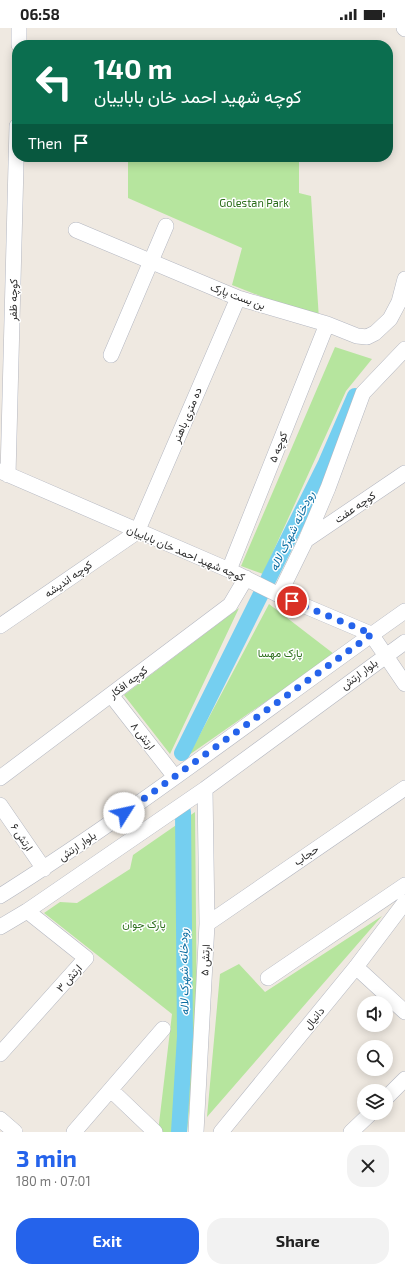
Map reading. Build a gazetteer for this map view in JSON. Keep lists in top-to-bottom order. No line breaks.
{"streets":{"street":["بن بست پارک","کوچه ظفر","ده متری باهنر","کوچه ۵","کوچه عفت","کوچه شهید احمد خان باباییان","کوچه اندیشه","بلوار ارتش","کوچه افکار","ارتش ۸","ارتش ۶","حجاب","ارتش ۵","ارتش ۳","دانیال"]},"crossings":[["بن بست پارک","ده متری باهنر"],["بن بست پارک","کوچه ۵"],["کوچه ظفر","کوچه شهید احمد خان باباییان"],["ده متری باهنر","کوچه شهید احمد خان باباییان"],["ده متری باهنر","کوچه اندیشه"],["کوچه ۵","کوچه شهید احمد خان باباییان"],["کوچه شهید احمد خان باباییان","کوچه اندیشه"],["کوچه شهید احمد خان باباییان","بلوار ارتش"],["کوچه شهید احمد خان باباییان","کوچه افکار"],["بلوار ارتش","ارتش ۸"],["بلوار ارتش","ارتش ۶"],["بلوار ارتش","ارتش ۵"],["بلوار ارتش","ارتش ۳"],["کوچه افکار","ارتش ۸"],["حجاب","ارتش ۵"]],"water":["رودخانه شهرک لاله"],"parks":["Golestan Park","پارک مهسا","پارک جوان"],"page":{"status":"06:58","turn":["140 m","کوچه شهید احمد خان باباییان"],"then":"Then","heading":["3 min","180 m · 07:01"],"buttons":["Exit","Share"]}}
